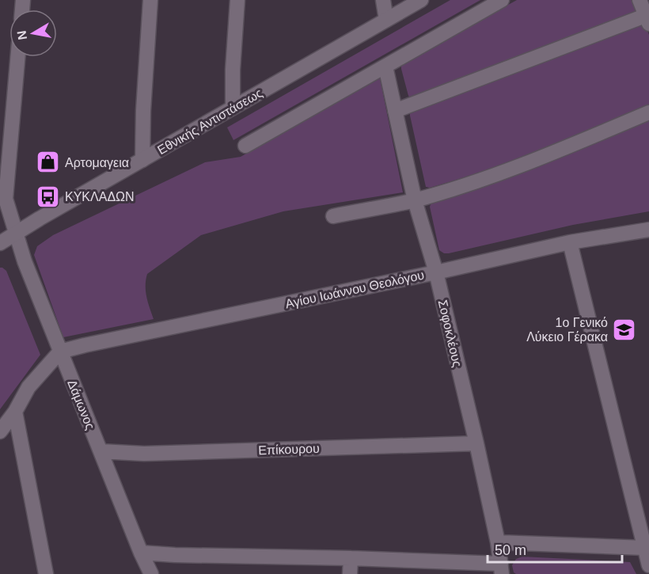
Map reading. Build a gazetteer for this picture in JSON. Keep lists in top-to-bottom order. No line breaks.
{"streets":{"street":["Εθνικής Αντιστάσεως","Αγίου Ιωάννου Θεολόγου","Σοφοκλέους","Δάμωνος","Επίκουρου"]},"crossings":[["Εθνικής Αντιστάσεως","Δάμωνος"],["Αγίου Ιωάννου Θεολόγου","Σοφοκλέους"],["Αγίου Ιωάννου Θεολόγου","Δάμωνος"],["Σοφοκλέους","Επίκουρου"],["Δάμωνος","Επίκουρου"]],"places":{"shop":["Αρτομαγεια"],"bus stop":["ΚΥΚΛΑΔΩΝ"],"school or university":["1ο Γενικό Λύκειο Γέρακα"]},"scale_bar":"50 m","north":"left"}
